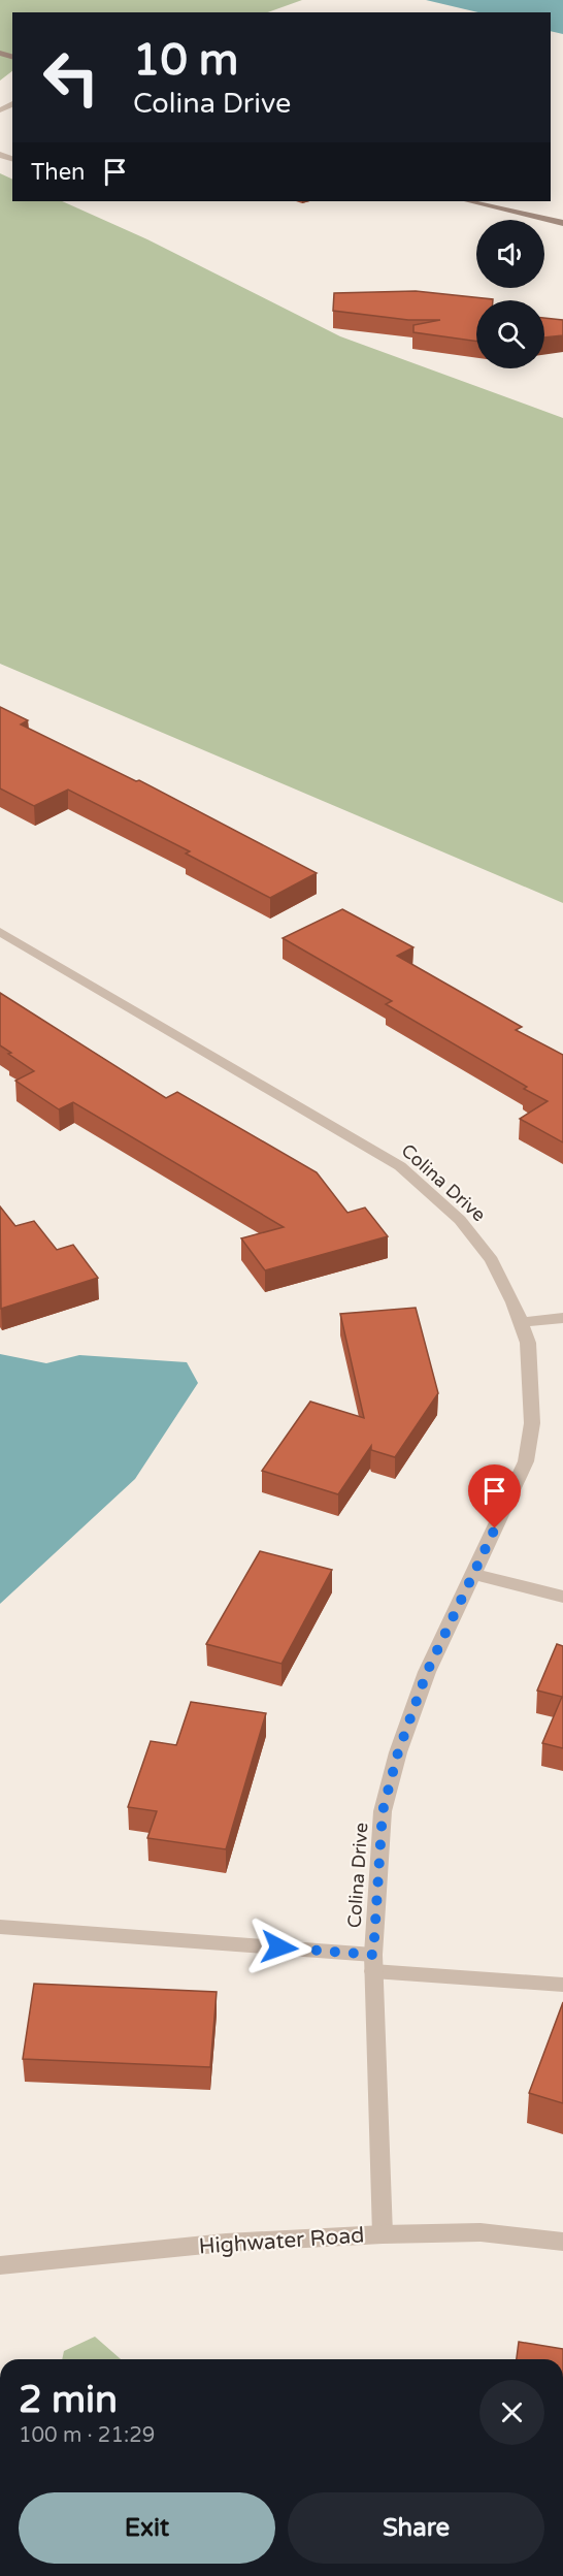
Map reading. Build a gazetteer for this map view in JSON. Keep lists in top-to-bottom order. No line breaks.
{"streets":{"street":["Colina Drive","Highwater Road"]},"crossings":[["Colina Drive","Highwater Road"]],"page":{"turn":["10 m","Colina Drive"],"then":"Then","heading":["2 min","100 m · 21:29"],"buttons":["Exit","Share"]}}
